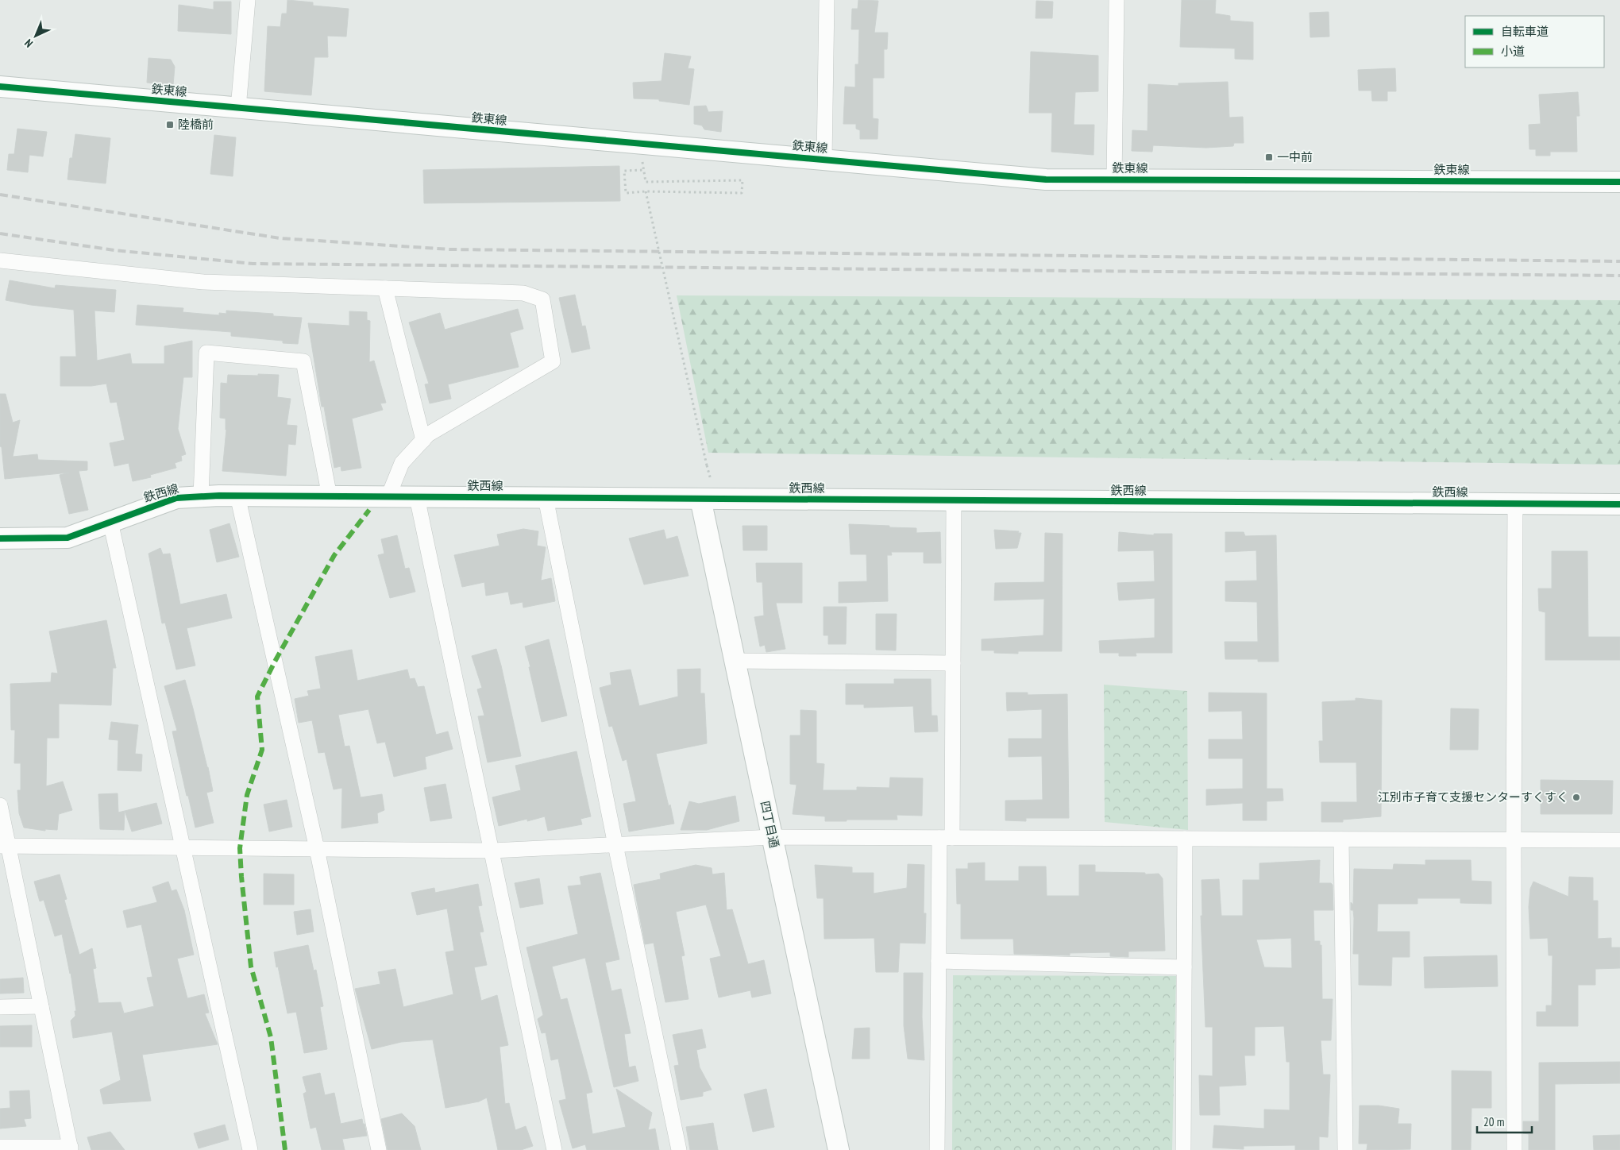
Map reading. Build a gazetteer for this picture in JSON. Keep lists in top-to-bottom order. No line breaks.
{"streets":{"street":["鉄東線","鉄西線","四丁目通"]},"crossings":[["鉄西線","四丁目通"]],"places":{"transit":["陸橋前","一中前"],"other":["江別市子育て支援センターすくすく"]},"legend":["自転車道","小道"],"scale_bar":"20 m","north":"bottom left"}
